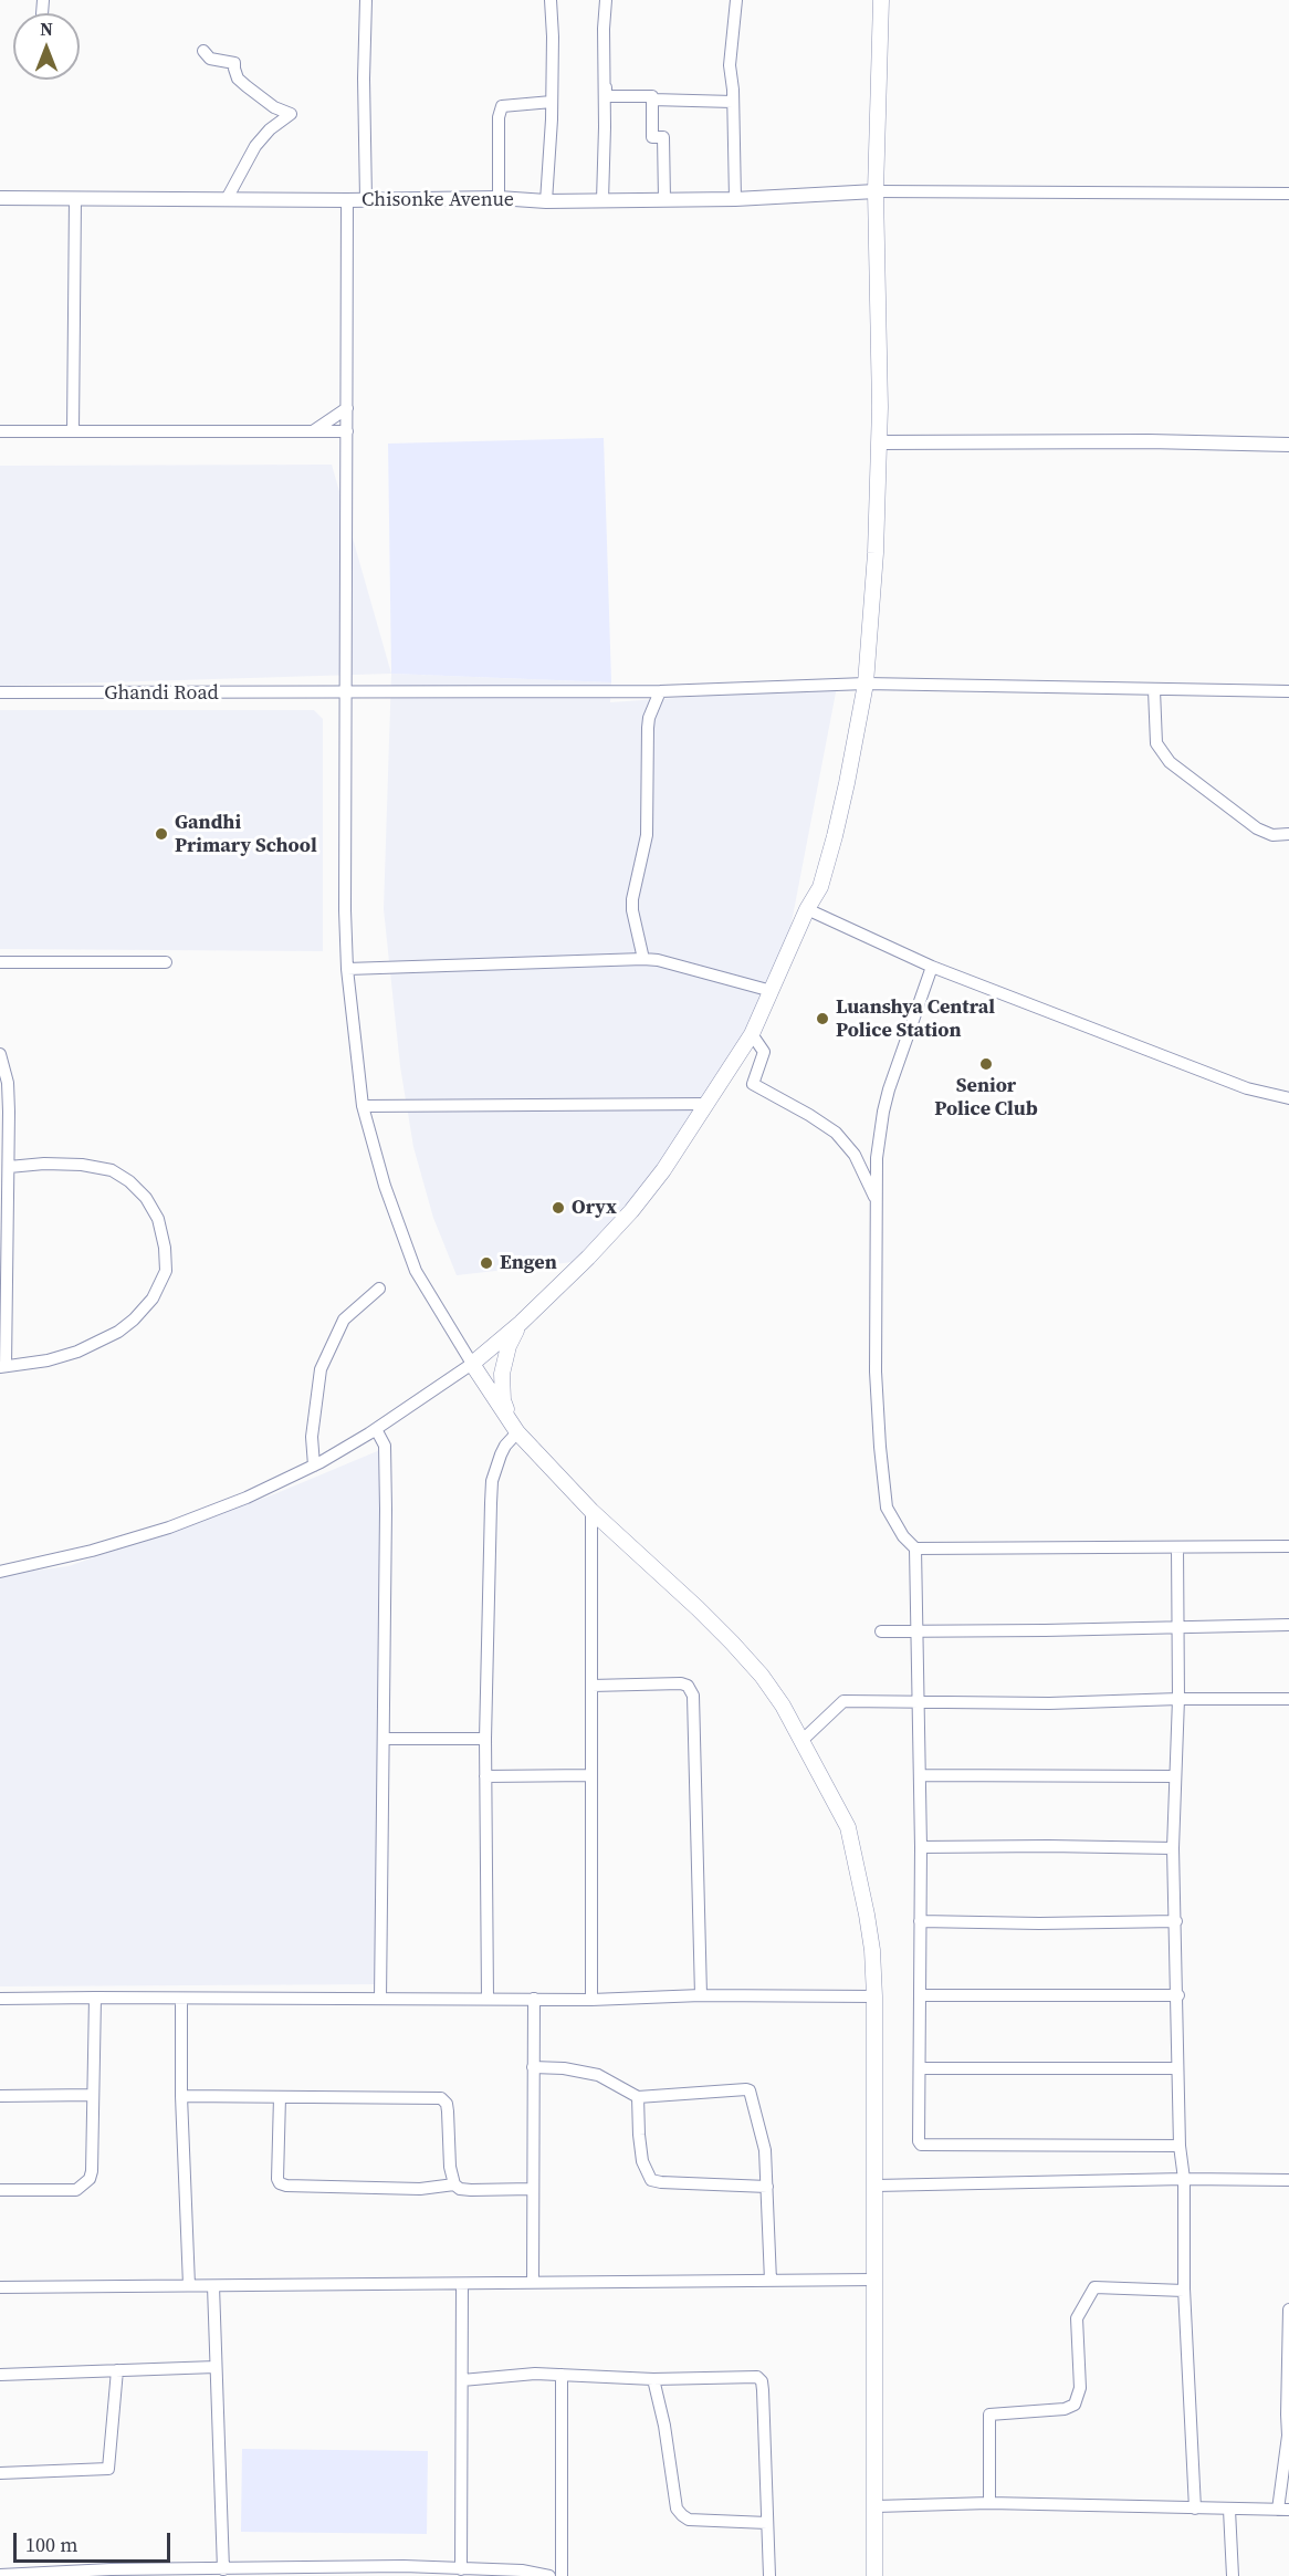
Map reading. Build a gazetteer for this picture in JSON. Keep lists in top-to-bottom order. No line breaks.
{"streets":{"street":["Chisonke Avenue","Ghandi Road"]},"places":["Gandhi Primary School","Luanshya Central Police Station","Senior Police Club","Oryx","Engen"],"scale_bar":"100 m","north":"top"}
